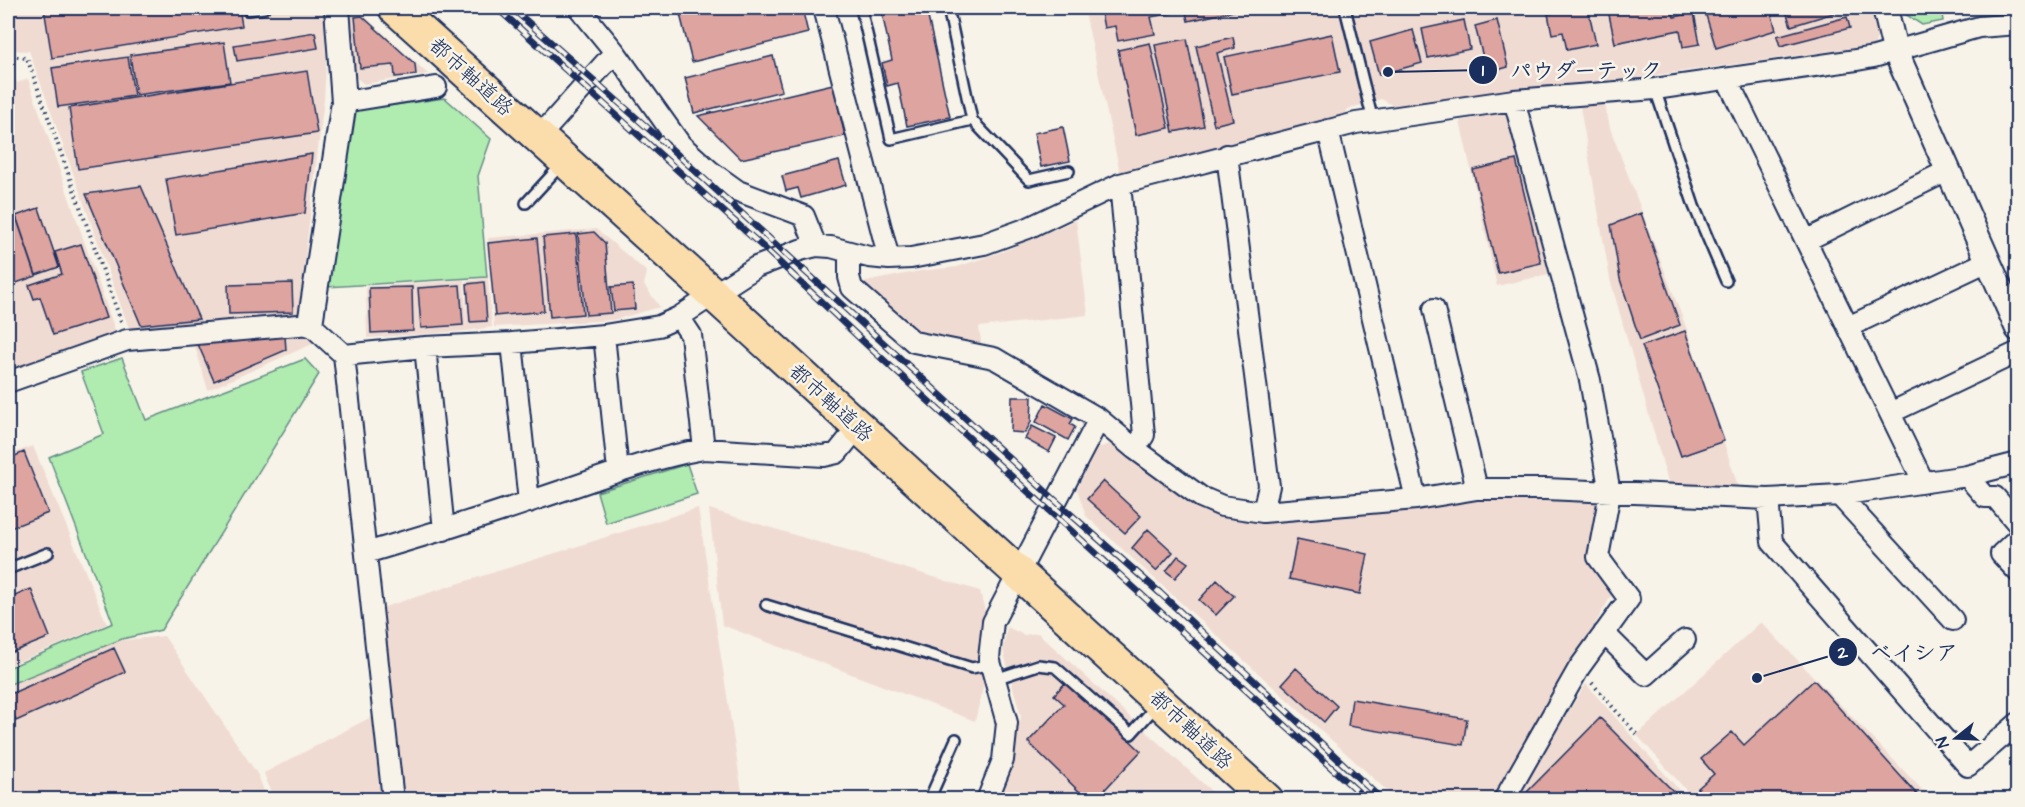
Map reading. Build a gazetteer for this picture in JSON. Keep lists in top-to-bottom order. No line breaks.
{"streets":{"main road":["都市軸道路"]},"places":["パウダーテック","ベイシア"],"north":"left"}
